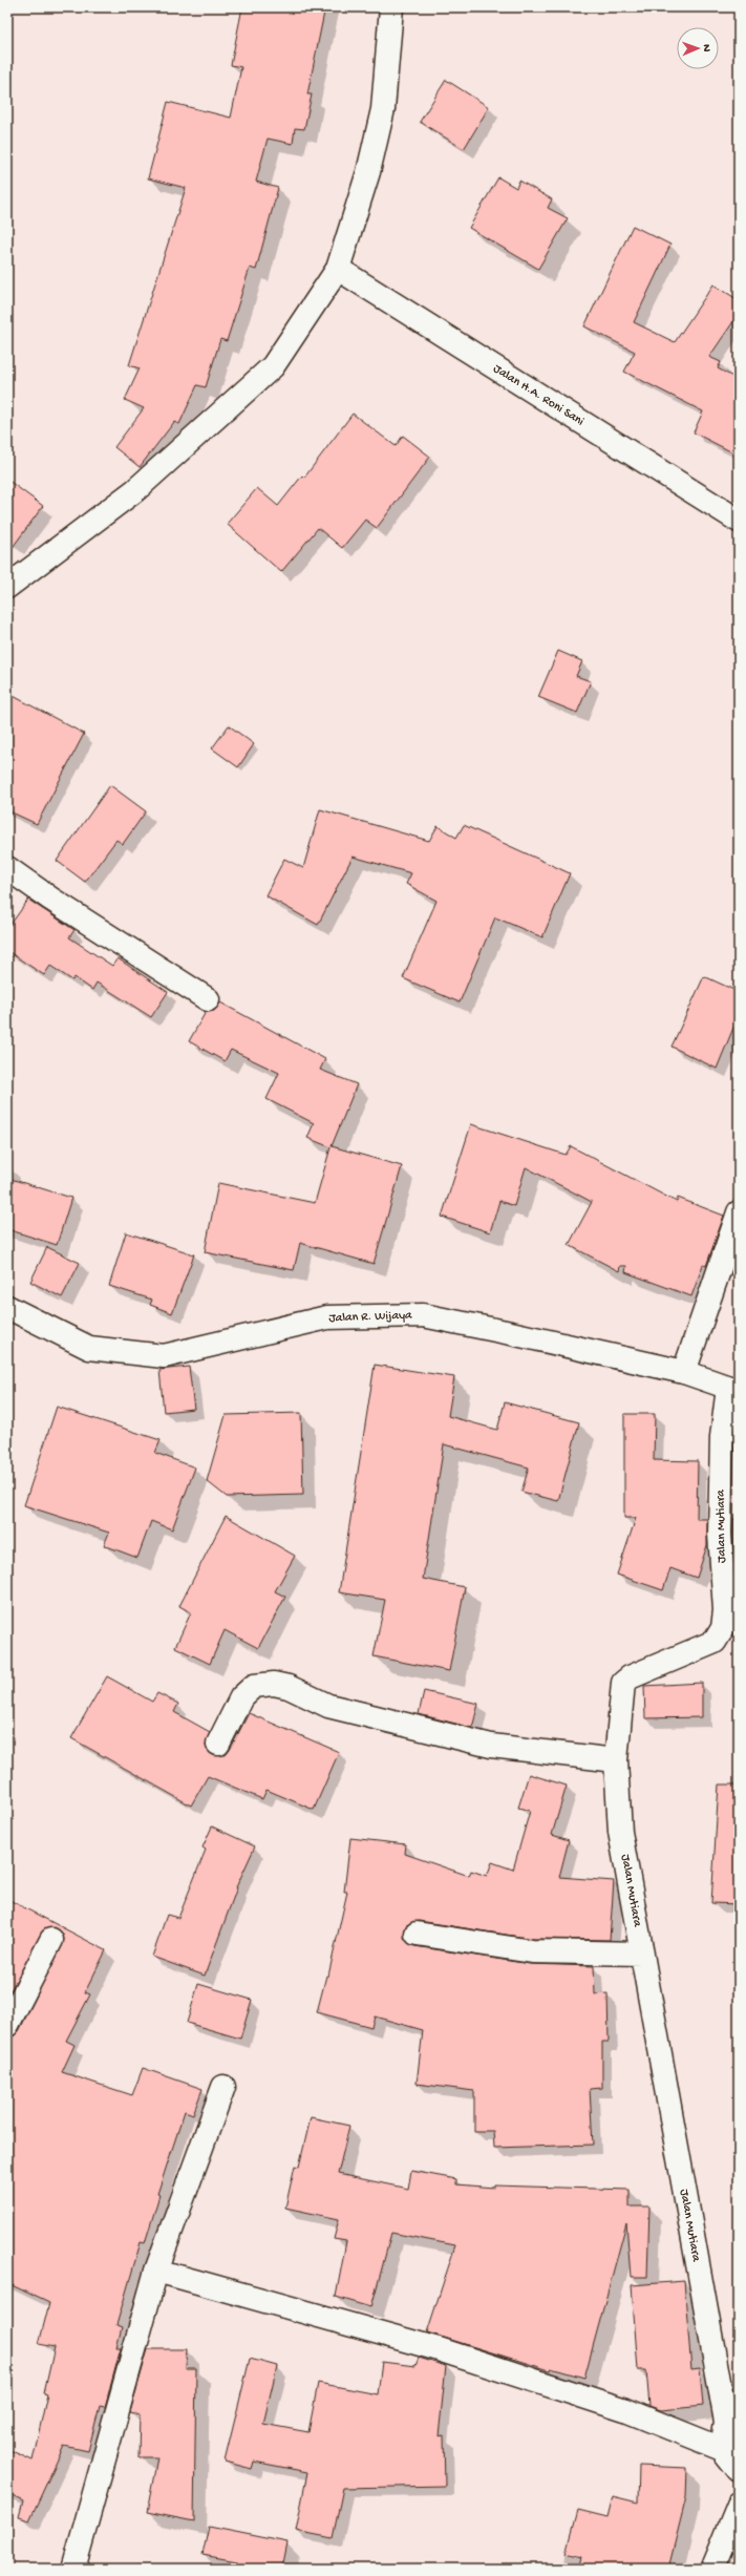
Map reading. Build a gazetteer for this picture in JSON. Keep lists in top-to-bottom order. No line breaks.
{"streets":{"street":["Jalan H.A. Roni Sani","Jalan R. Wijaya","Jalan Mutiara"]},"crossings":[["Jalan R. Wijaya","Jalan Mutiara"]],"north":"right"}
